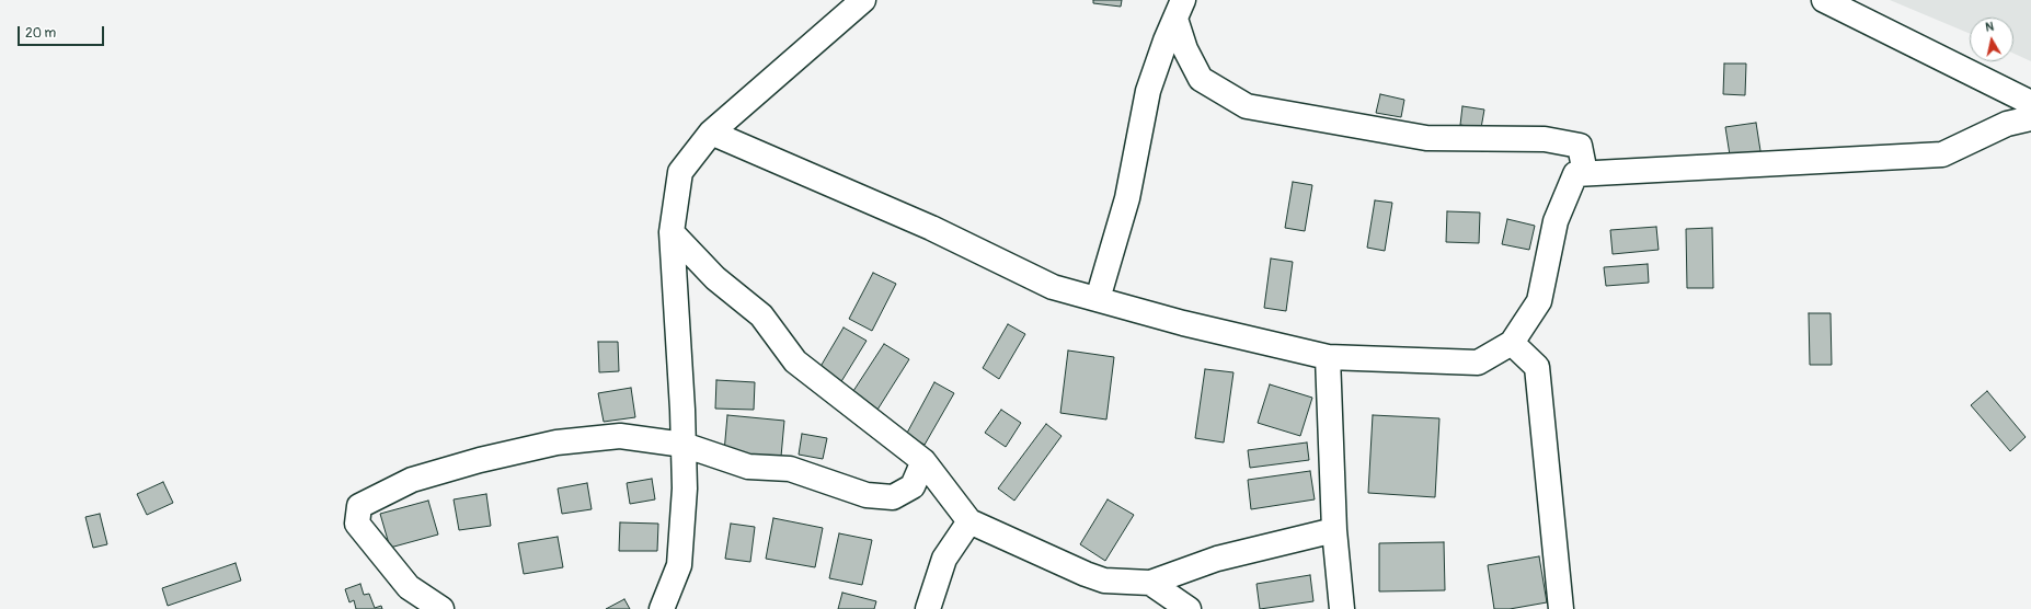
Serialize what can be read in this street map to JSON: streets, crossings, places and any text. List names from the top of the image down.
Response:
{
  "scale_bar": "20 m",
  "north": "top"
}
